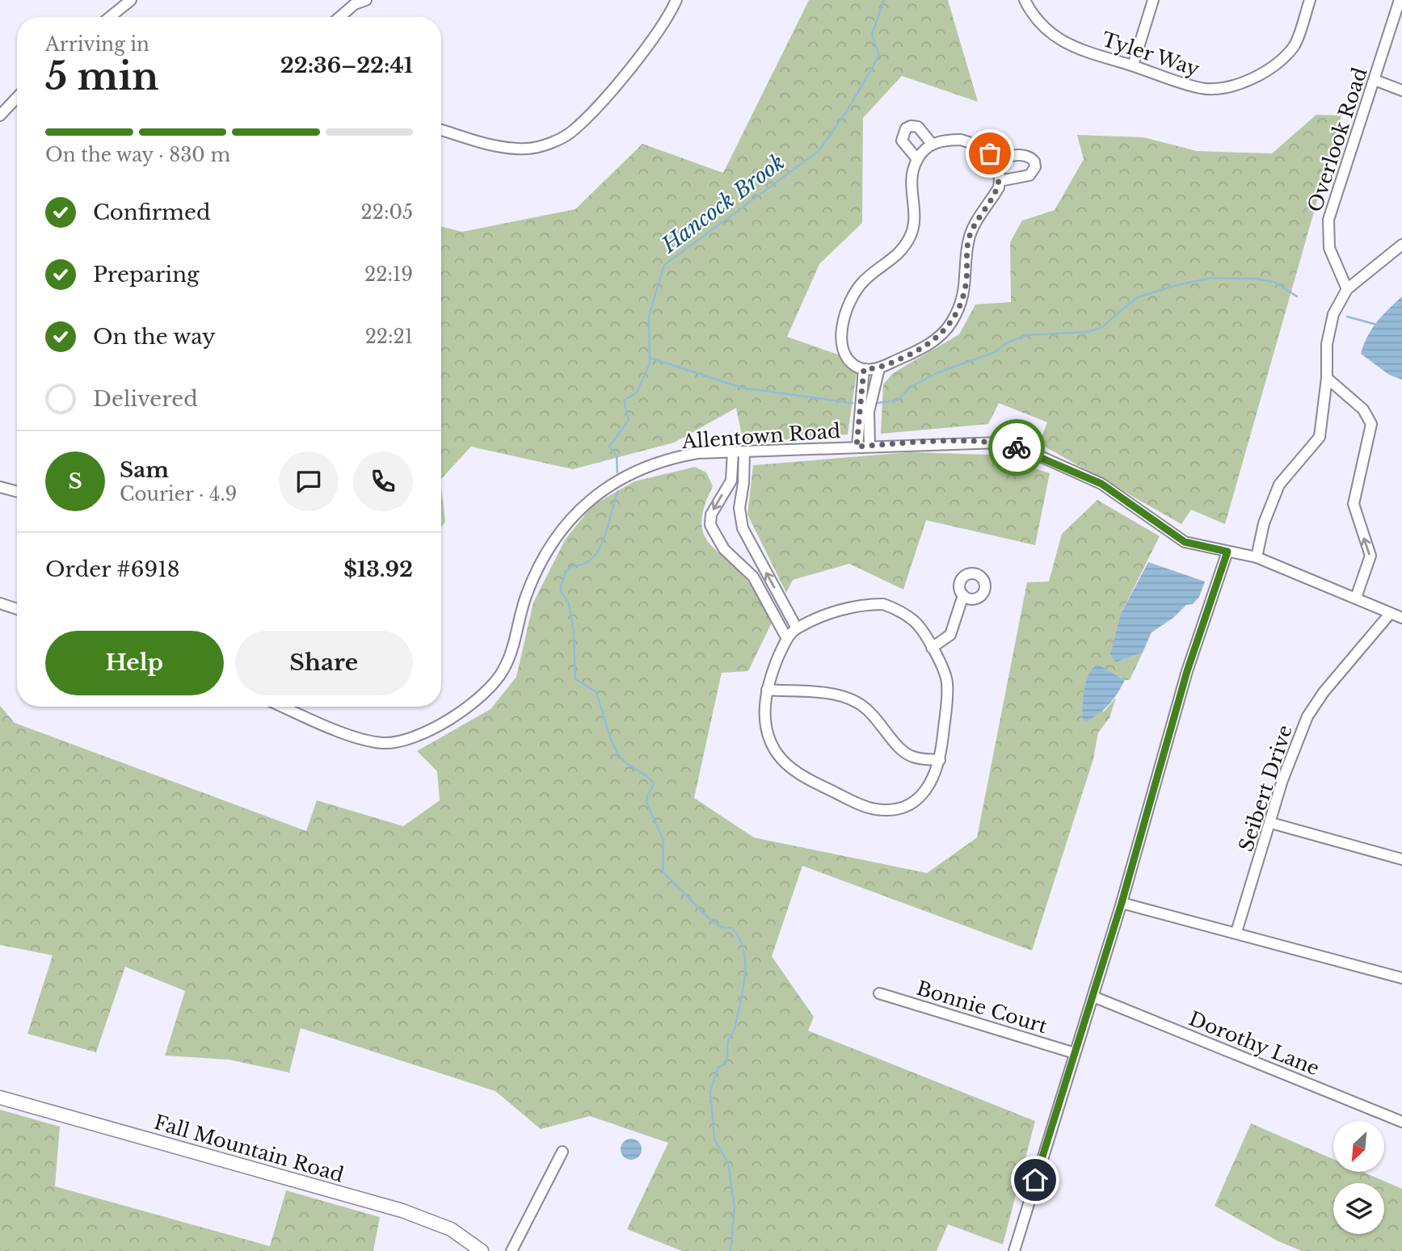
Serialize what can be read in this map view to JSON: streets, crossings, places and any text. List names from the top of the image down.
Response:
{
  "streets": {
    "main road": ["Fall Mountain Road"],
    "street": [
      "Tyler Way",
      "Overlook Road",
      "Allentown Road",
      "Seibert Drive",
      "Bonnie Court",
      "Dorothy Lane"
    ]
  },
  "crossings": [
    ["Allentown Road", "Seibert Drive"]
  ],
  "water": ["Hancock Brook"],
  "north": "bottom left",
  "page": {
    "heading": ["5 min", "Arriving in", "22:36–22:41"],
    "panel": [
      "Sam",
      "Courier · 4.9",
      "Order #6918",
      "$13.92"
    ],
    "bar": "On the way · 830 m",
    "list": [
      ["Confirmed", "22:05"],
      ["Preparing", "22:19"],
      ["On the way", "22:21"],
      "Delivered"
    ],
    "round": "S",
    "buttons": ["Help", "Share"]
  }
}
